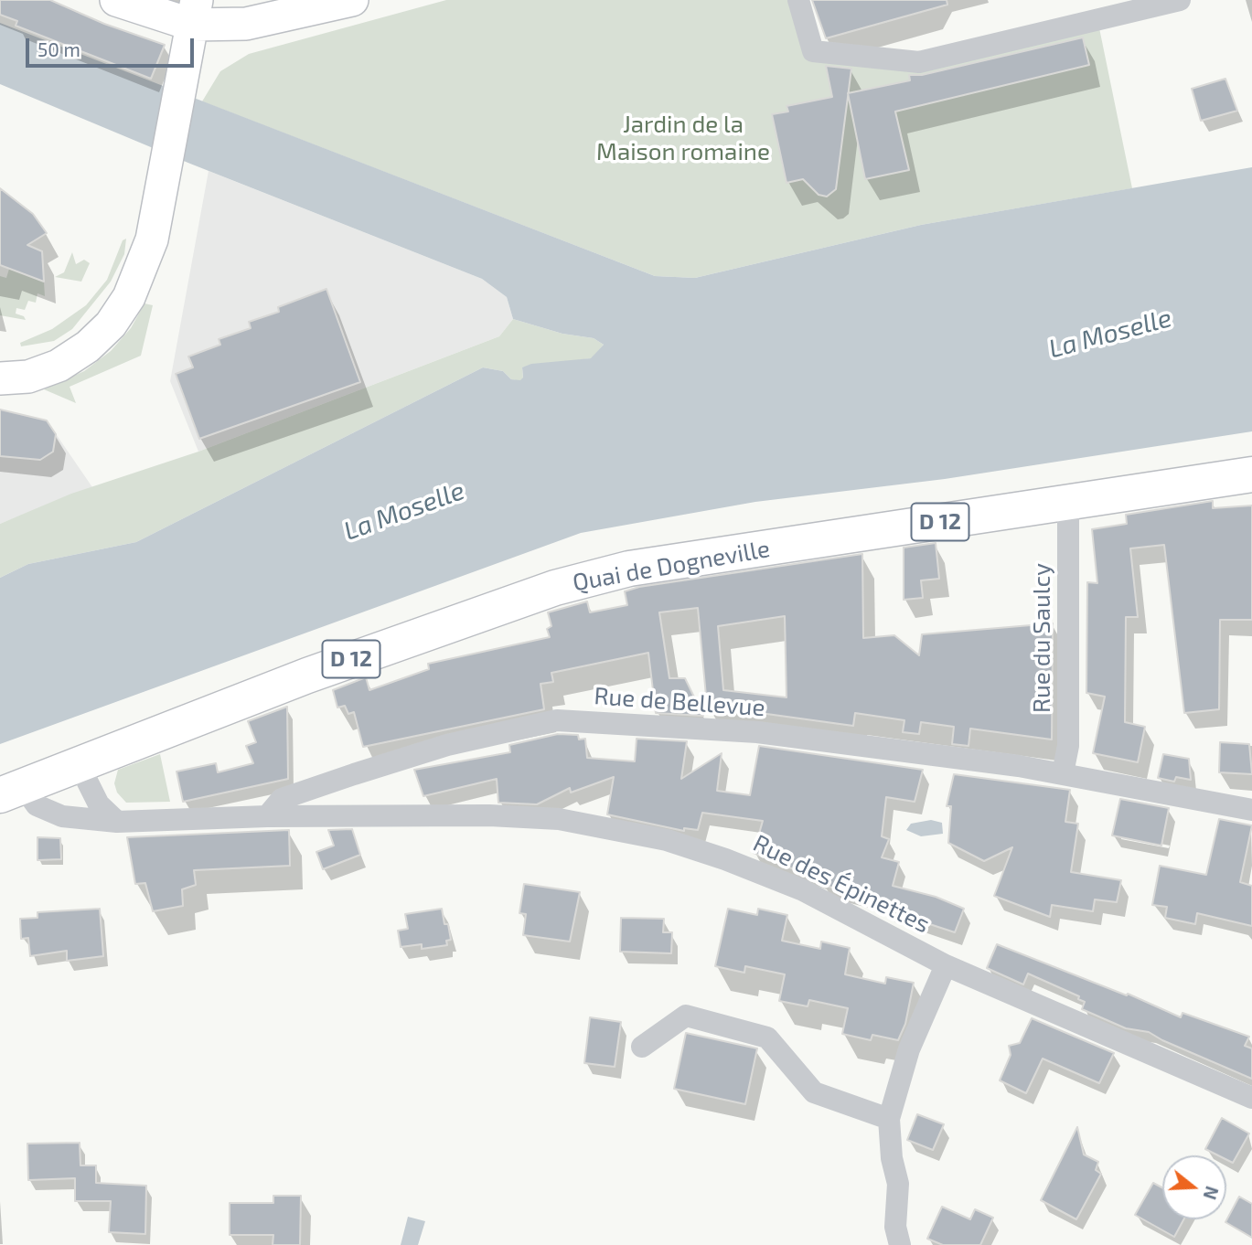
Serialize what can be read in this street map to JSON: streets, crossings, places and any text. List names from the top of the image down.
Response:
{
  "streets": {
    "main road": ["D 12", "Quai de Dogneville"],
    "street": ["Rue du Saulcy", "Rue de Bellevue", "Rue des Épinettes"]
  },
  "crossings": [
    ["D 12", "Quai de Dogneville"],
    ["Quai de Dogneville", "Rue du Saulcy"],
    ["Rue du Saulcy", "Rue de Bellevue"],
    ["Rue de Bellevue", "Rue des Épinettes"]
  ],
  "water": ["La Moselle"],
  "parks": ["Jardin de la Maison romaine"],
  "scale_bar": "50 m",
  "north": "right"
}
